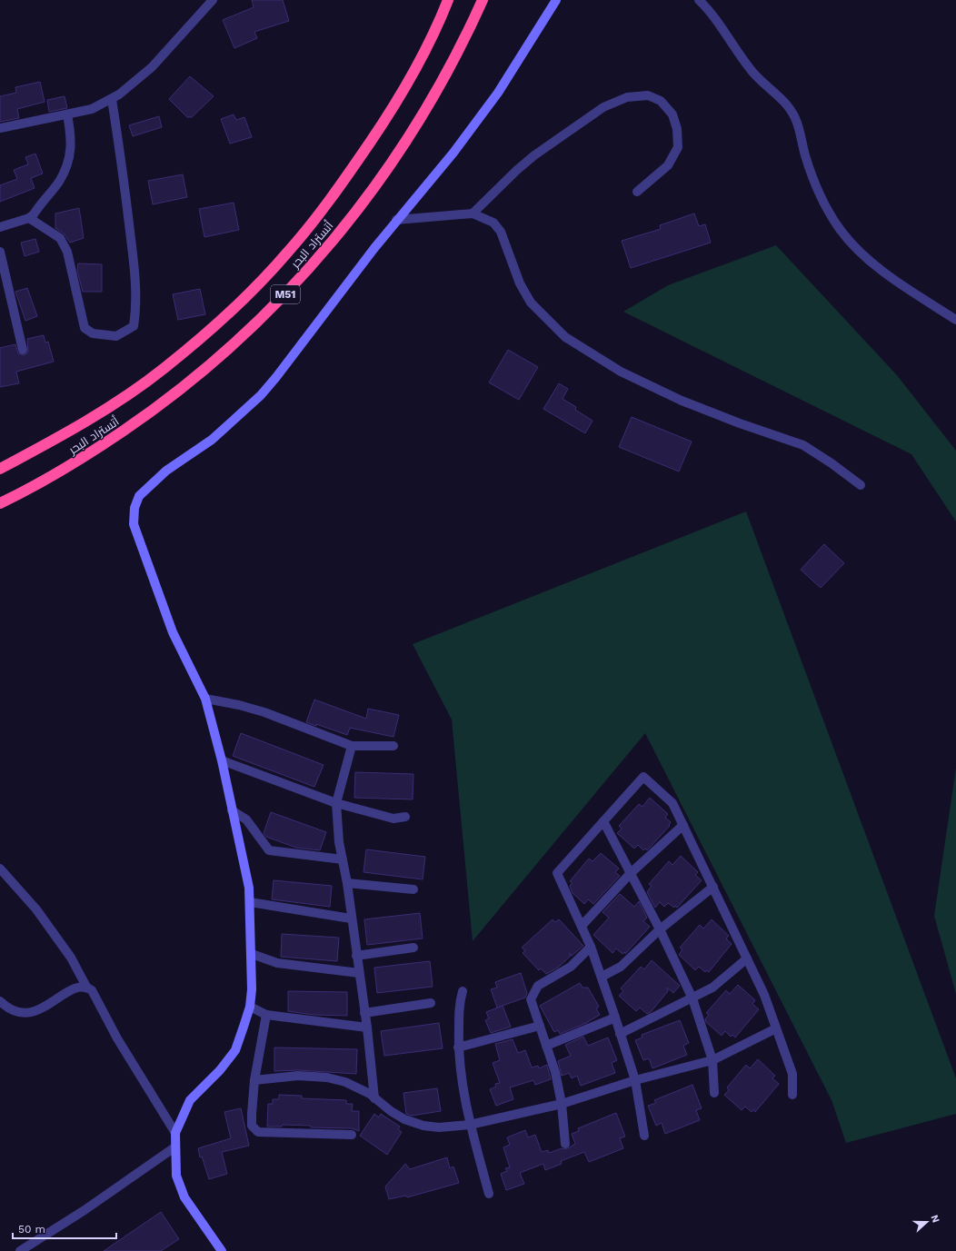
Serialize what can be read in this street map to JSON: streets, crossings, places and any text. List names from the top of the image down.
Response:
{
  "streets": {
    "highway": ["أتستراد البحر", "M51"]
  },
  "scale_bar": "50 m",
  "north": "right"
}
